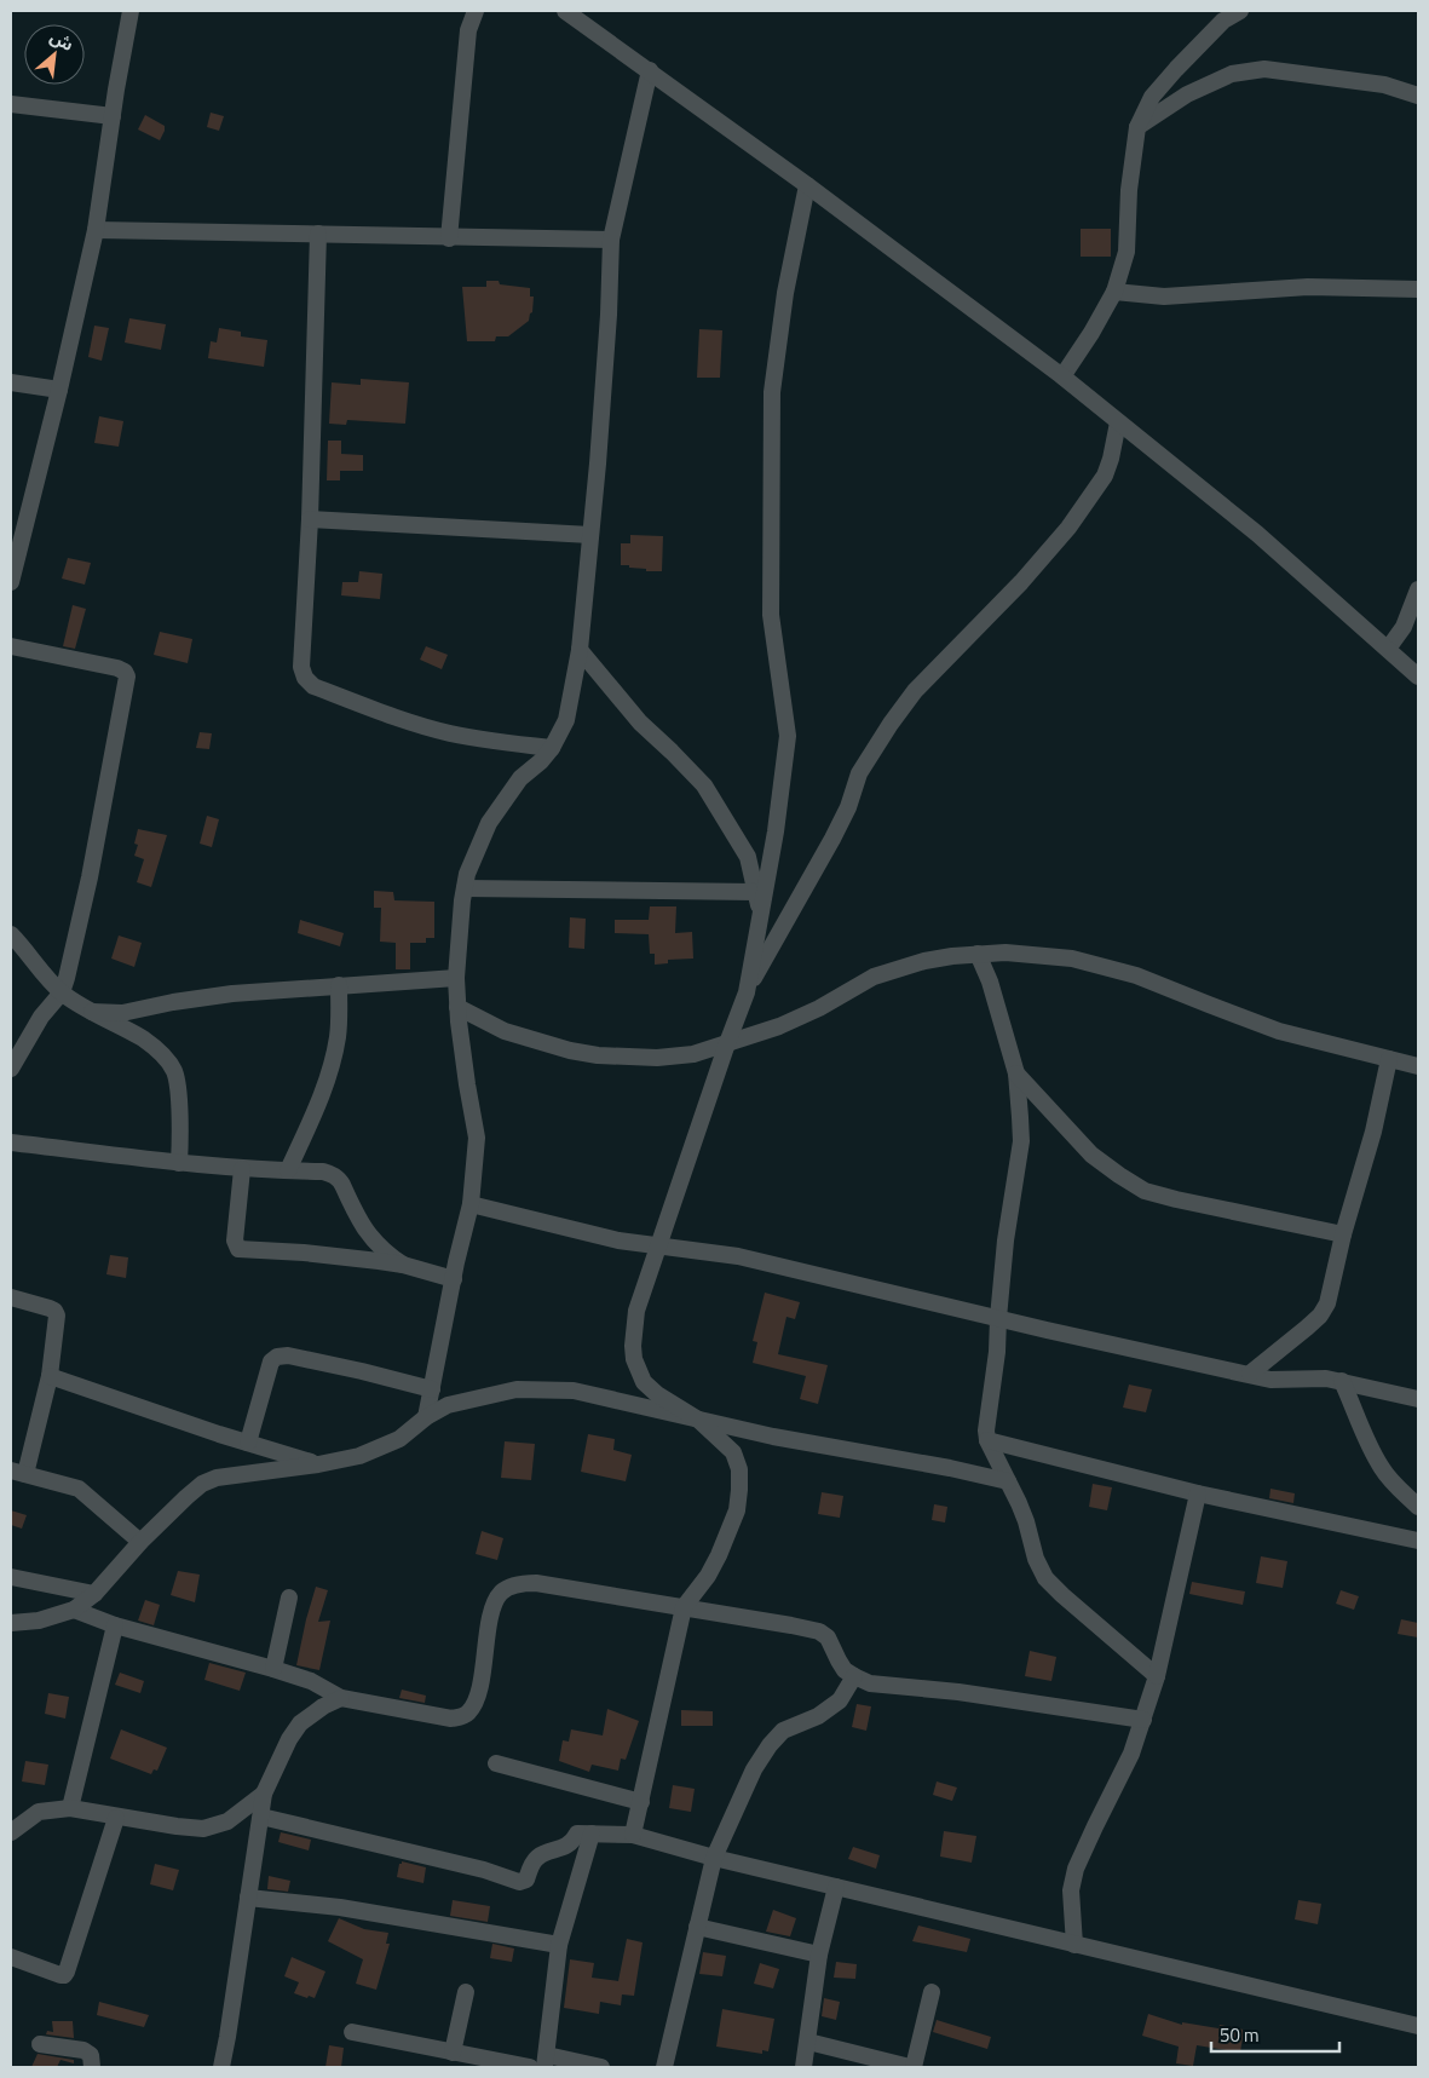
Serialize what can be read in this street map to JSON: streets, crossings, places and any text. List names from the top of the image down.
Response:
{
  "scale_bar": "50 m",
  "north": "top right"
}
